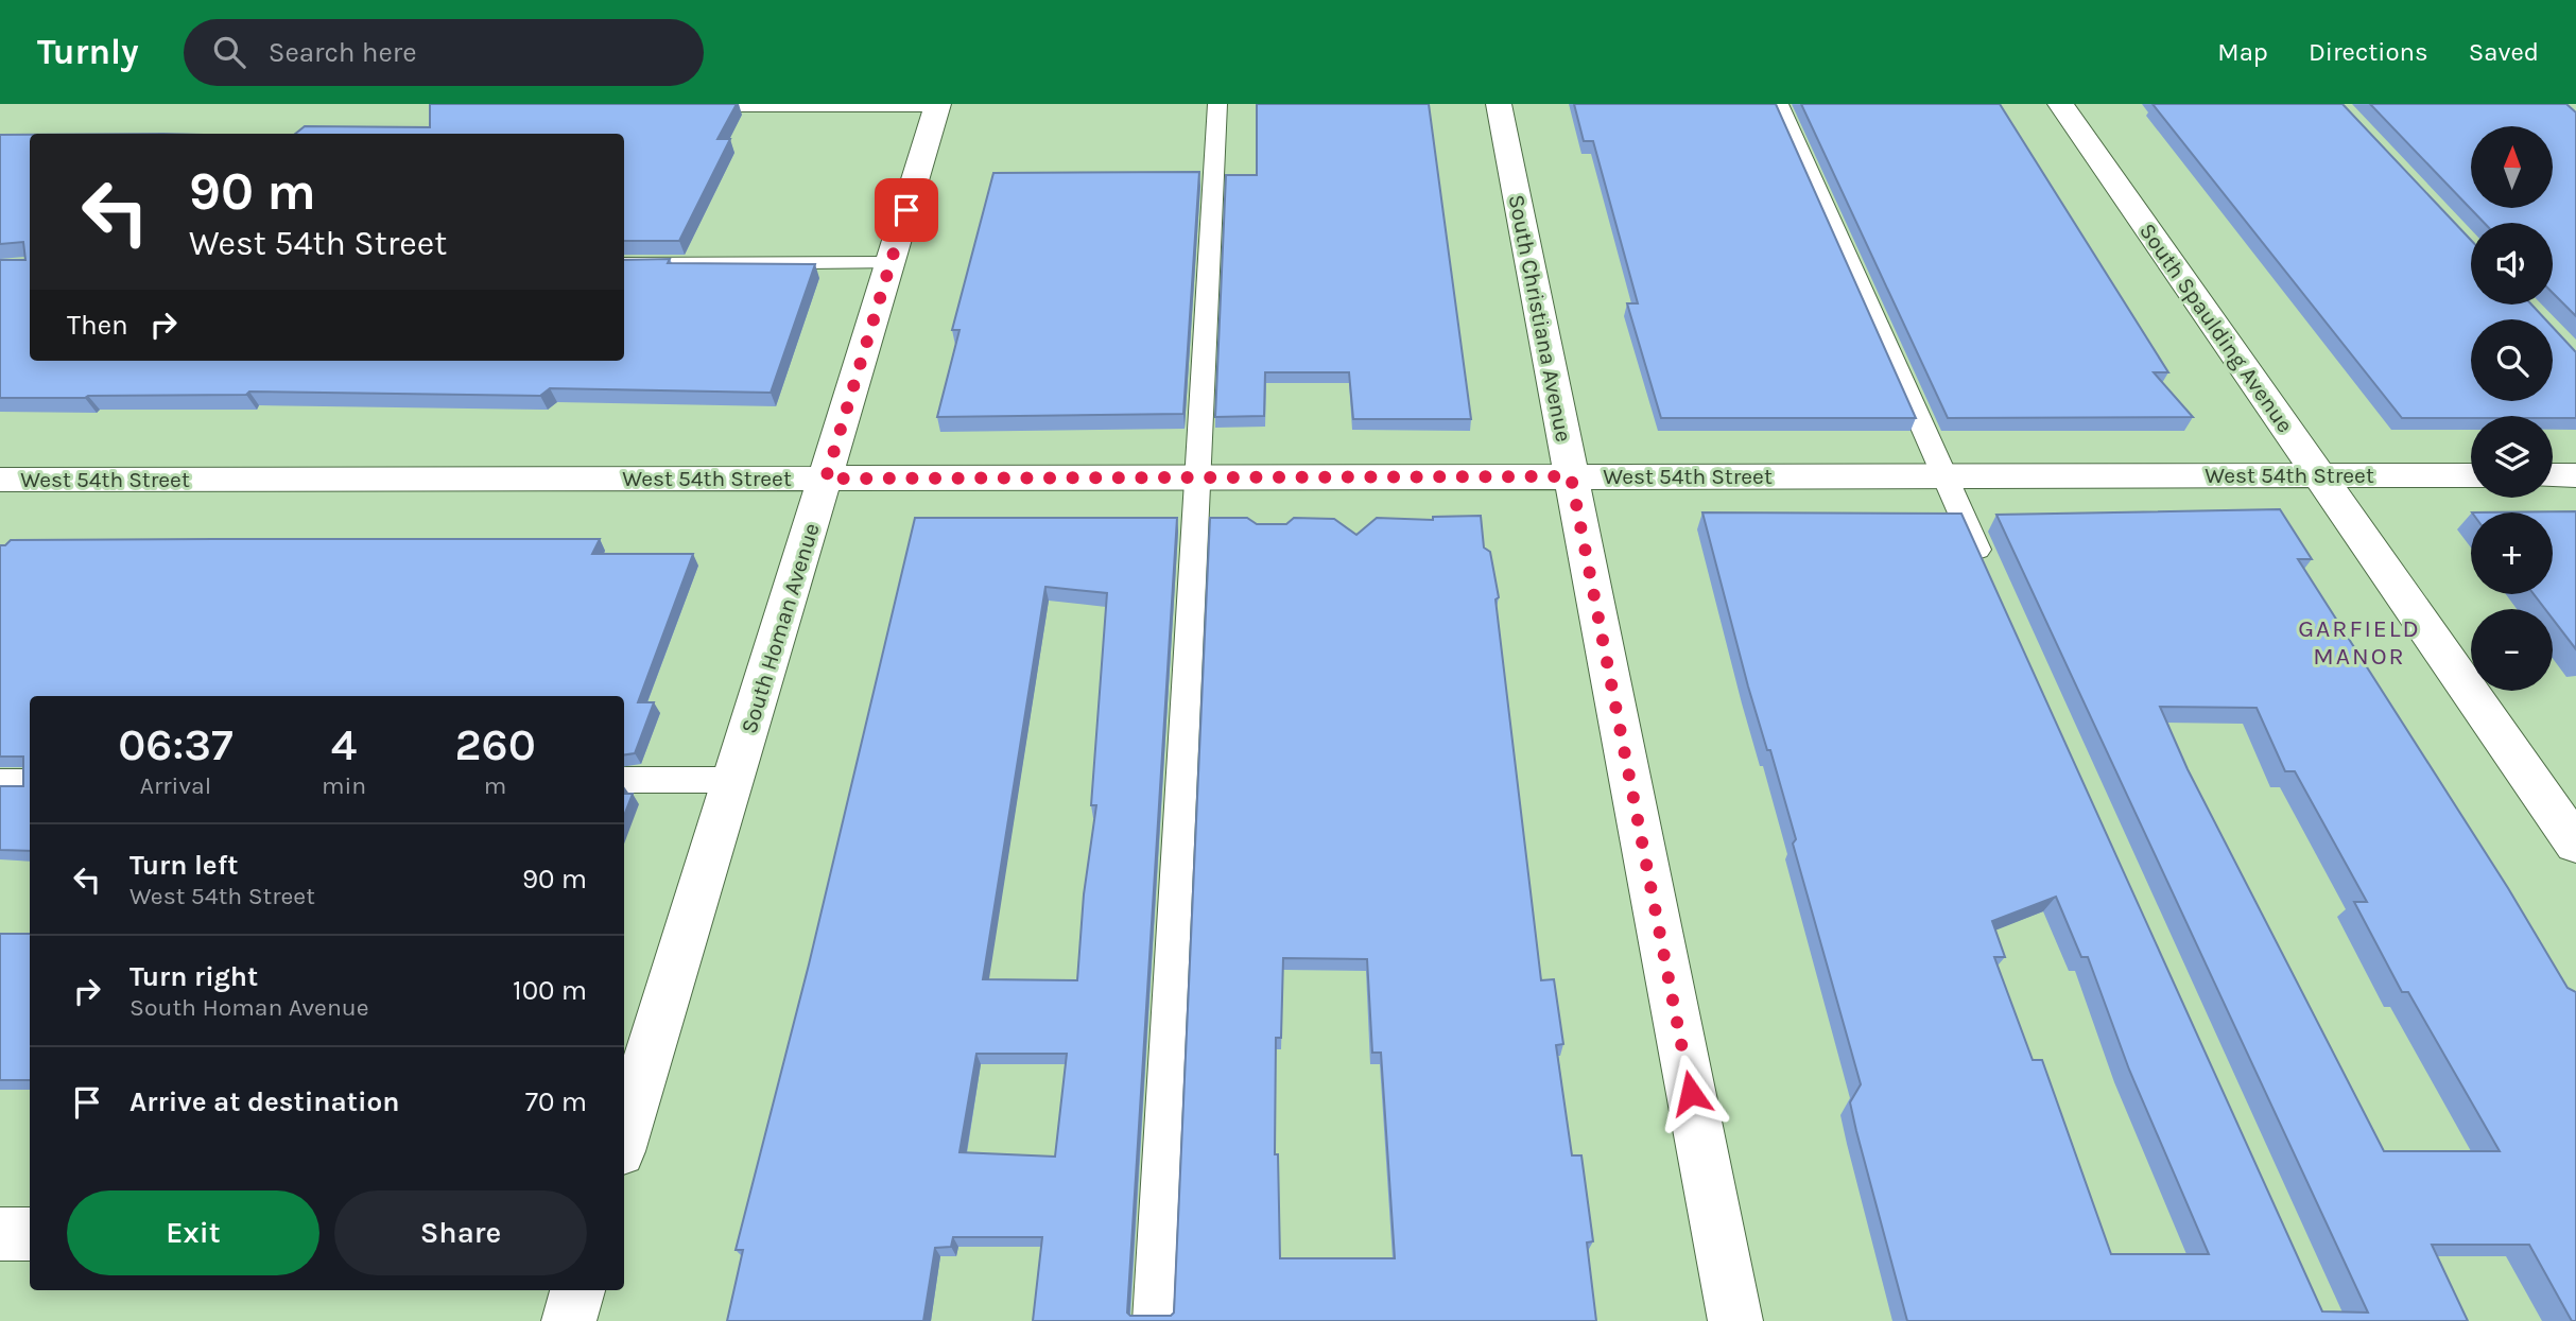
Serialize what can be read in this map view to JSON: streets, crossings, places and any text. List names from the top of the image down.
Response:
{
  "streets": {
    "street": [
      "South Christiana Avenue",
      "South Spaulding Avenue",
      "West 54th Street",
      "South Homan Avenue"
    ]
  },
  "crossings": [
    ["South Christiana Avenue", "West 54th Street"],
    ["South Spaulding Avenue", "West 54th Street"],
    ["West 54th Street", "South Homan Avenue"]
  ],
  "districts": ["GARFIELD MANOR"],
  "north": "top",
  "page": {
    "header": "Turnly",
    "search": "Search here",
    "nav": ["Map", "Directions", "Saved"],
    "map_buttons": ["+", "−"],
    "turn": ["90 m", "West 54th Street"],
    "then": "Then",
    "eta": [
      "06:37",
      "Arrival",
      "4",
      "min",
      "260",
      "m"
    ],
    "list": [
      {
        "name": "Turn left",
        "note": "West 54th Street",
        "value": "90 m"
      },
      {
        "name": "Turn right",
        "note": "South Homan Avenue",
        "value": "100 m"
      },
      {
        "name": "Arrive at destination",
        "value": "70 m"
      }
    ],
    "buttons": ["Exit", "Share"]
  }
}
